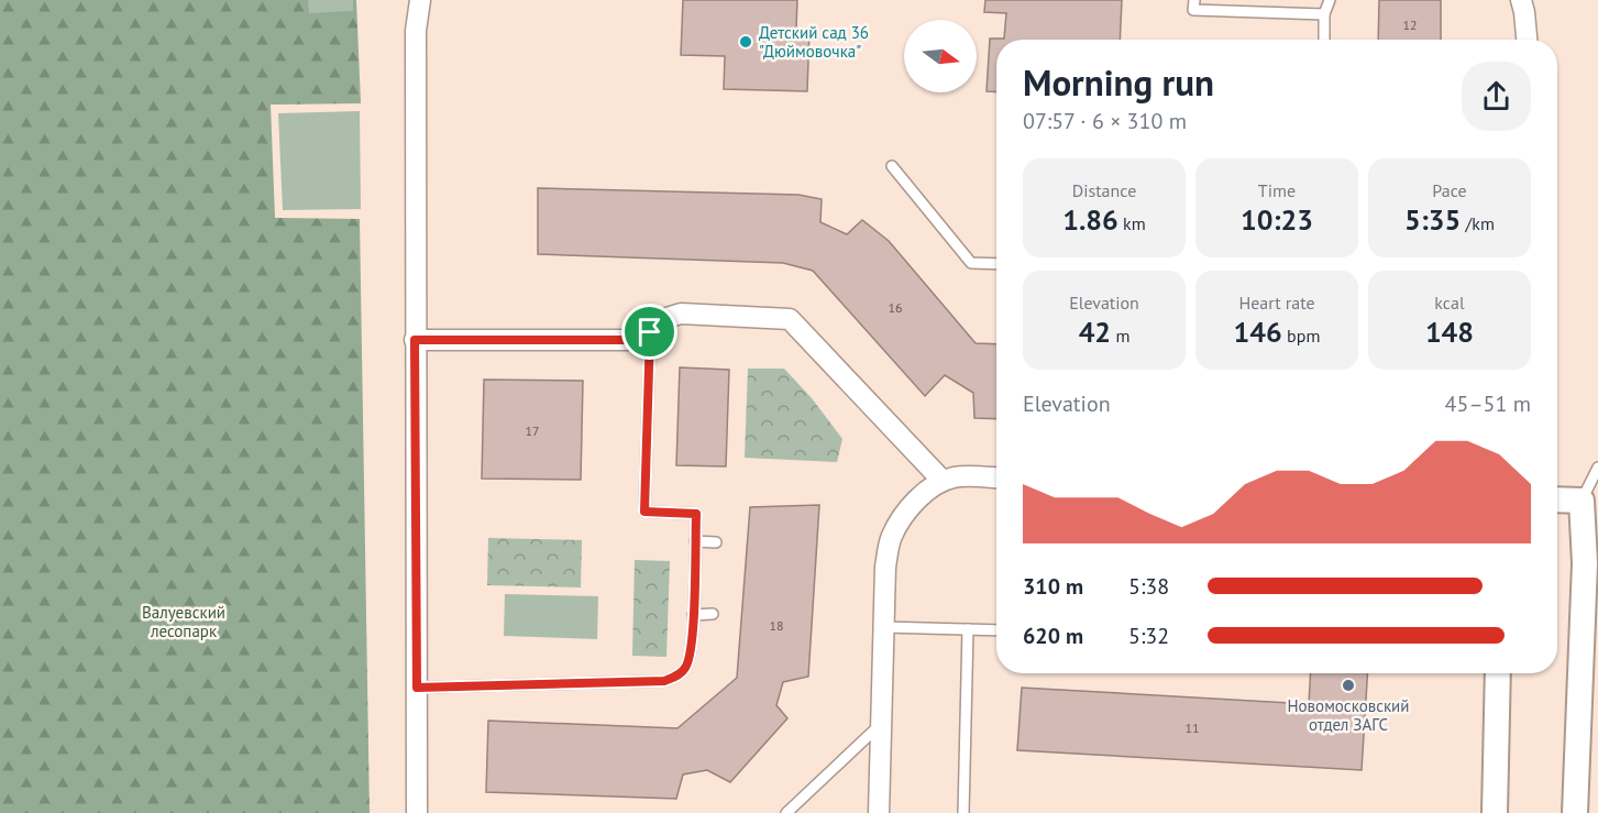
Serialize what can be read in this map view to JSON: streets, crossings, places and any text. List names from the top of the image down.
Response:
{
  "parks": ["Валуевский лесопарк"],
  "places": ["Детский сад 36 \"Дюймовочка\"", "Новомосковский отдел ЗАГС"],
  "house_numbers": [
    "12",
    "16",
    "17",
    "18",
    "11"
  ],
  "north": "right",
  "page": {
    "heading": ["Morning run", "07:57 · 6 × 310 m"],
    "stats": [
      ["Distance", "1.86 km"],
      ["Time", "10:23"],
      ["Pace", "5:35 /km"],
      ["Elevation", "42 m"],
      ["Heart rate", "146 bpm"],
      ["kcal", "148"]
    ],
    "chart": ["Elevation", "45–51 m"],
    "list": [
      {
        "name": "310 m",
        "note": "5:38"
      },
      {
        "name": "620 m",
        "note": "5:32"
      }
    ]
  }
}
